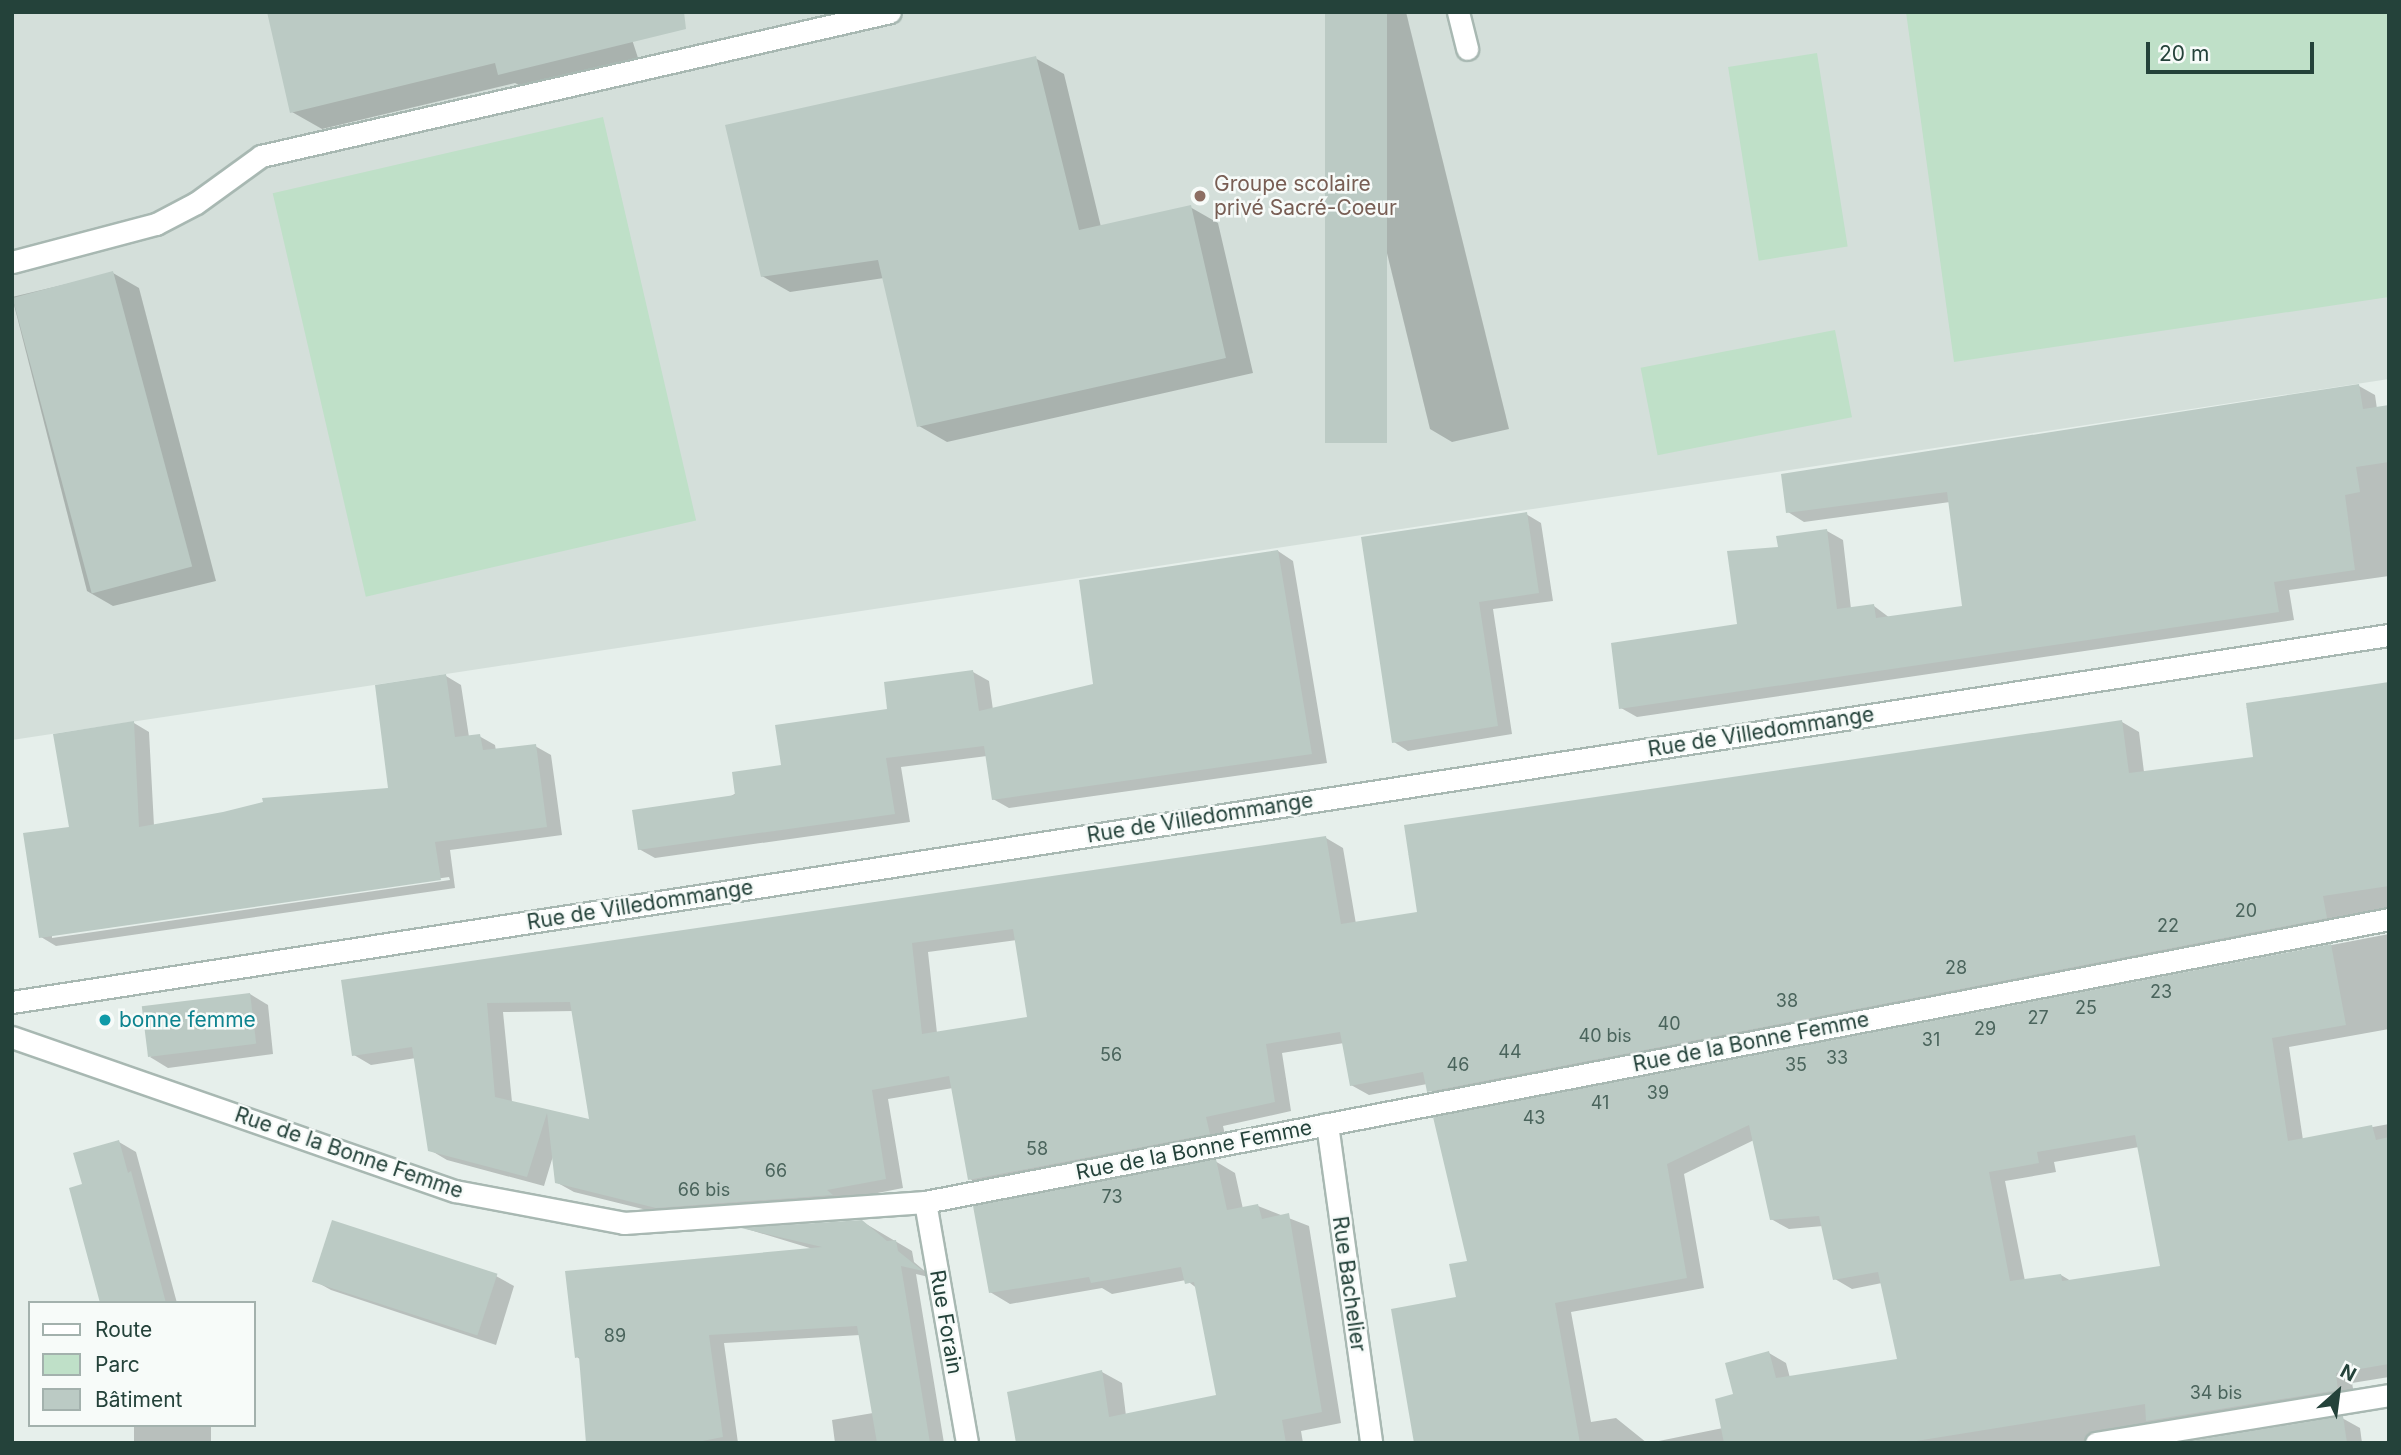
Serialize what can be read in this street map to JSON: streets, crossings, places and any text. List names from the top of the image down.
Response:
{
  "streets": {
    "street": [
      "Rue de Villedommange",
      "Rue de la Bonne Femme",
      "Rue Bachelier",
      "Rue Forain"
    ]
  },
  "crossings": [
    ["Rue de la Bonne Femme", "Rue Bachelier"],
    ["Rue de la Bonne Femme", "Rue Forain"]
  ],
  "places": ["Groupe scolaire privé Sacré-Coeur", "bonne femme"],
  "house_numbers": [
    "20",
    "22",
    "28",
    "23",
    "38",
    "25",
    "27",
    "40",
    "29",
    "40 bis",
    "31",
    "44",
    "56",
    "33",
    "46",
    "35",
    "39",
    "41",
    "43",
    "58",
    "66",
    "66 bis",
    "73",
    "89",
    "34 bis"
  ],
  "legend": ["Route", "Parc", "Bâtiment"],
  "scale_bar": "20 m",
  "north": "top right"
}
